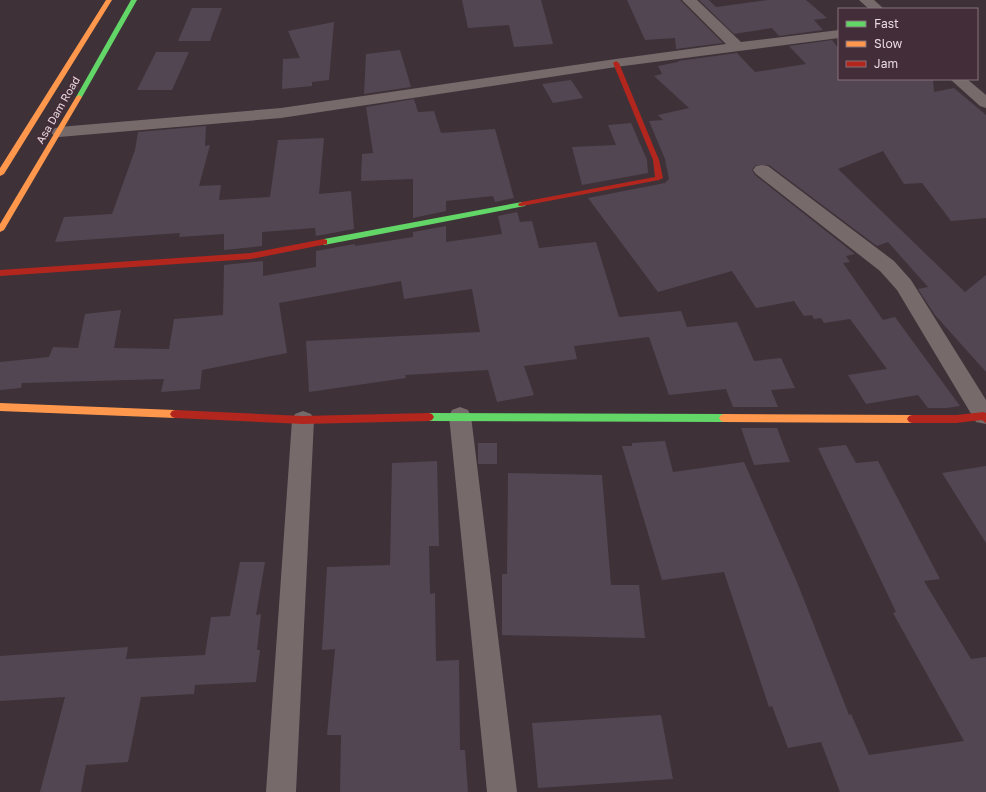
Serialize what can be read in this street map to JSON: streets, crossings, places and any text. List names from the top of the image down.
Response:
{
  "streets": {
    "street": ["Asa Dam Road"]
  },
  "legend": ["Fast", "Slow", "Jam"]
}
